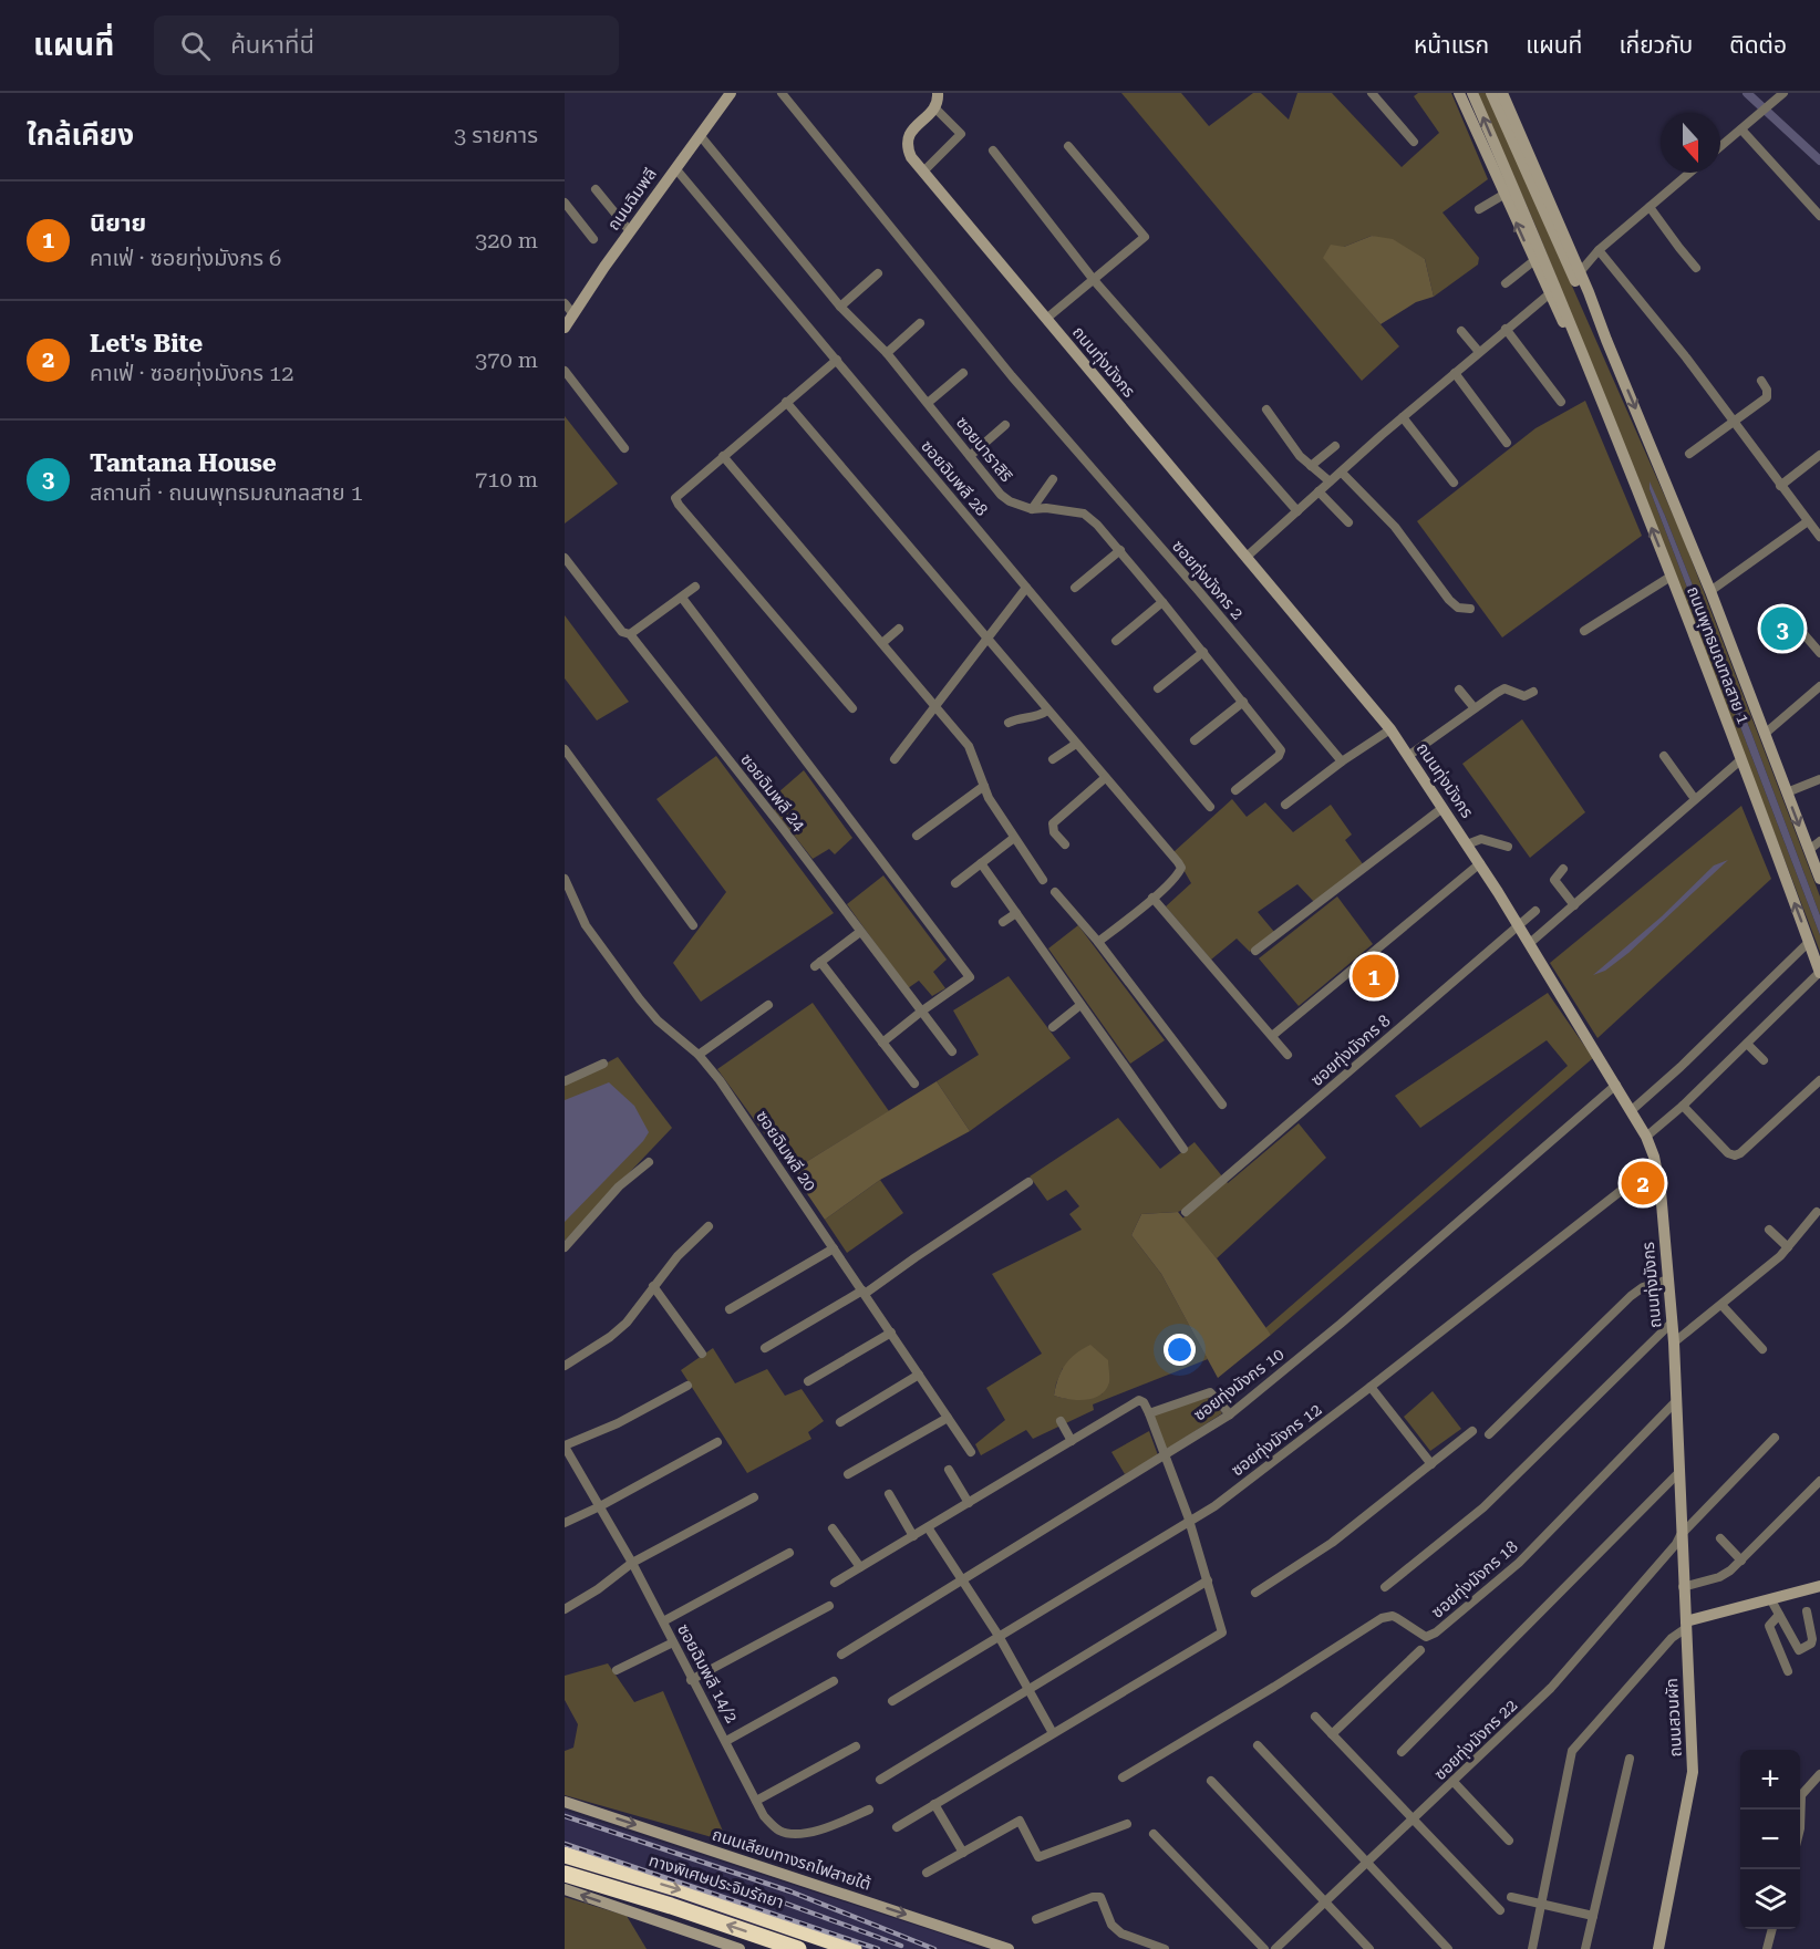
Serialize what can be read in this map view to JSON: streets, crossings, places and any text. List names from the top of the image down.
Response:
{
  "streets": {
    "highway": ["ทางพิเศษประจิมรัถยา"],
    "main road": [
      "ถนนฉิมพลี",
      "ถนนทุ่งมังกร",
      "ถนนพุทธมณฑลสาย 1",
      "ถนนสวนผัก",
      "ถนนเลียบทางรถไฟสายใต้"
    ],
    "street": [
      "ซอยนาราสิริ",
      "ซอยฉิมพลี 28",
      "ซอยทุ่งมังกร 2",
      "ซอยฉิมพลี 24",
      "ซอยทุ่งมังกร 8",
      "ซอยฉิมพลี 20",
      "ซอยทุ่งมังกร 10",
      "ซอยทุ่งมังกร 12",
      "ซอยทุ่งมังกร 18",
      "ซอยฉิมพลี 14/2",
      "ซอยทุ่งมังกร 22"
    ]
  },
  "crossings": [
    ["ถนนฉิมพลี", "ซอยนาราสิริ"],
    ["ถนนฉิมพลี", "ซอยฉิมพลี 28"],
    ["ถนนทุ่งมังกร", "ซอยทุ่งมังกร 8"],
    ["ถนนทุ่งมังกร", "ซอยทุ่งมังกร 10"],
    ["ถนนทุ่งมังกร", "ซอยทุ่งมังกร 12"],
    ["ถนนทุ่งมังกร", "ซอยทุ่งมังกร 18"],
    ["ถนนทุ่งมังกร", "ถนนสวนผัก"],
    ["ถนนทุ่งมังกร", "ซอยทุ่งมังกร 22"]
  ],
  "north": "bottom",
  "page": {
    "header": "แผนที่",
    "search": "ค้นหาที่นี่",
    "nav": [
      "หน้าแรก",
      "แผนที่",
      "เกี่ยวกับ",
      "ติดต่อ"
    ],
    "heading": ["ใกล้เคียง", "3 รายการ"],
    "list": [
      {
        "mark": "1",
        "name": "นิยาย",
        "note": "คาเฟ่ · ซอยทุ่งมังกร 6",
        "value": "320 m"
      },
      {
        "mark": "2",
        "name": "Let's Bite",
        "note": "คาเฟ่ · ซอยทุ่งมังกร 12",
        "value": "370 m"
      },
      {
        "mark": "3",
        "name": "Tantana House",
        "note": "สถานที่ · ถนนพุทธมณฑลสาย 1",
        "value": "710 m"
      }
    ],
    "pins": ["3", "1", "2"],
    "map_buttons": ["+", "−"]
  }
}
